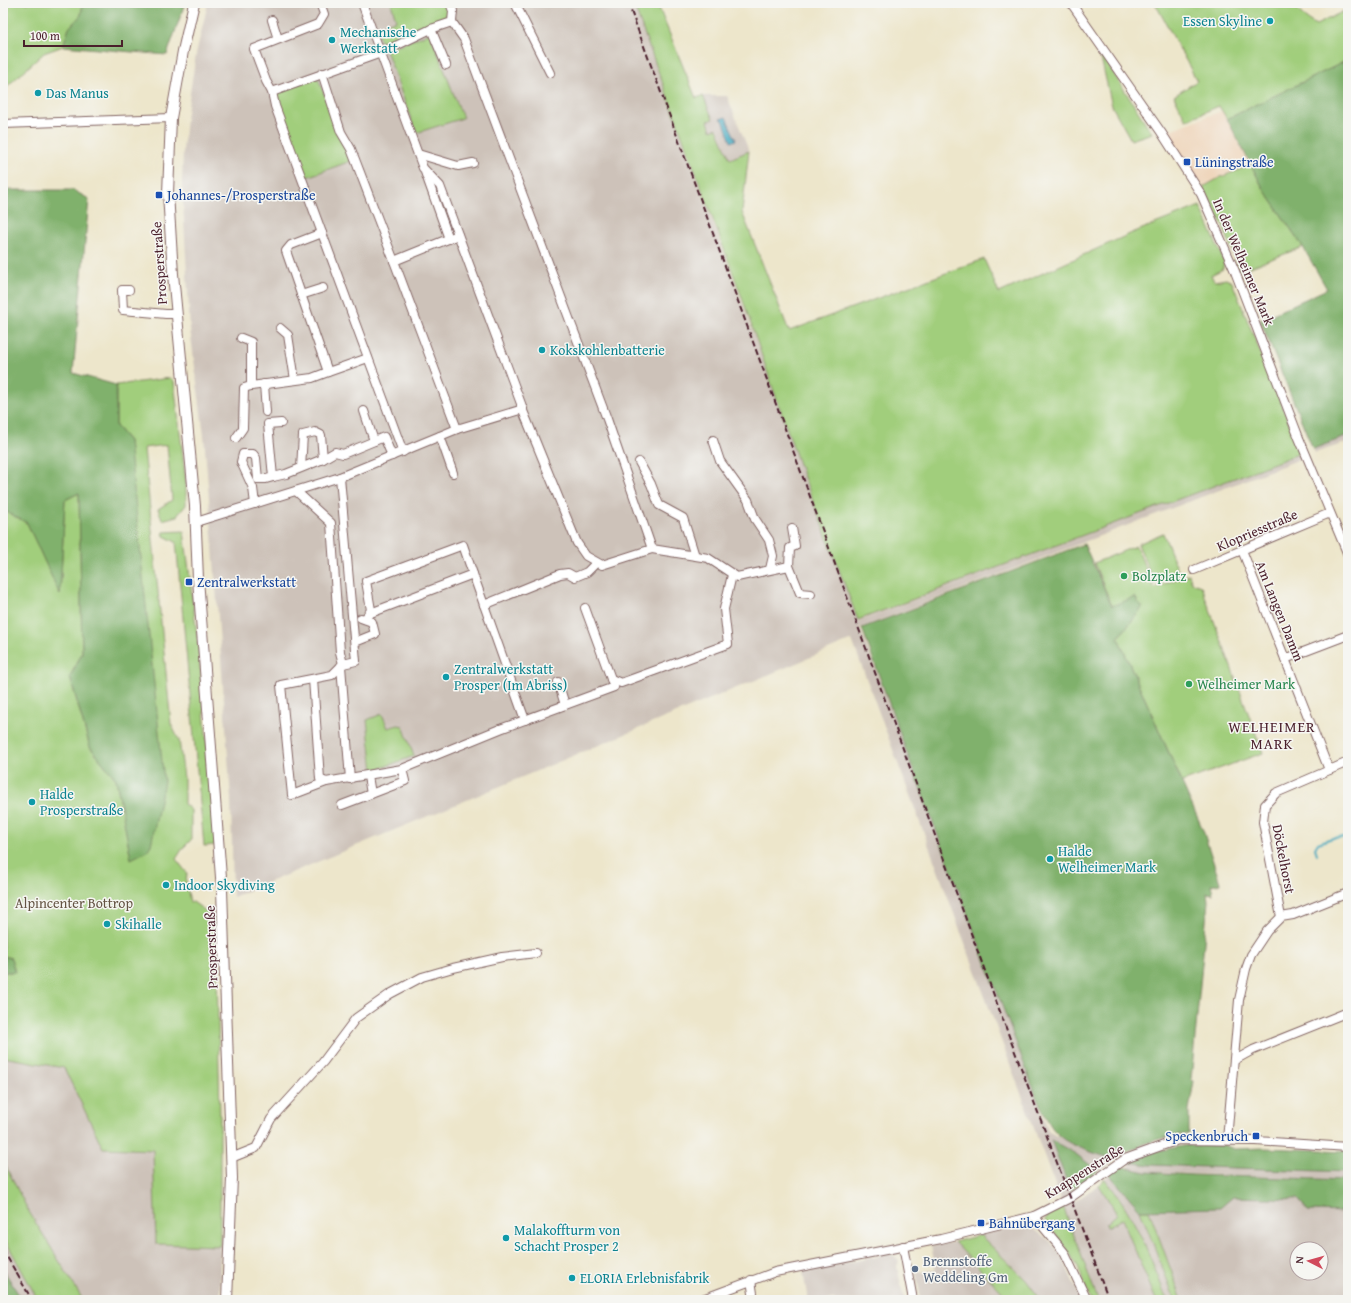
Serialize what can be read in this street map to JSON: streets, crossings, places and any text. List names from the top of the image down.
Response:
{
  "streets": {
    "main road": ["Prosperstraße"],
    "street": [
      "In der Welheimer Mark",
      "Klopriesstraße",
      "Am Langen Damm",
      "Döckelhorst",
      "Knappenstraße"
    ]
  },
  "crossings": [
    ["In der Welheimer Mark", "Klopriesstraße"],
    ["Klopriesstraße", "Am Langen Damm"],
    ["Am Langen Damm", "Döckelhorst"]
  ],
  "districts": ["WELHEIMER MARK"],
  "parks": ["Alpincenter Bottrop"],
  "places": {
    "other": [
      "Essen Skyline",
      "Mechanische Werkstatt",
      "Das Manus",
      "Kokskohlenbatterie",
      "Bolzplatz",
      "Zentralwerkstatt Prosper (Im Abriss)",
      "Welheimer Mark",
      "Halde Prosperstraße",
      "Halde Welheimer Mark",
      "Indoor Skydiving",
      "Skihalle",
      "Malakoffturm von Schacht Prosper 2",
      "Brennstoffe Weddeling Gm",
      "ELORIA Erlebnisfabrik"
    ],
    "transit": [
      "Lüningstraße",
      "Johannes-/Prosperstraße",
      "Zentralwerkstatt",
      "Speckenbruch",
      "Bahnübergang"
    ]
  },
  "scale_bar": "100 m",
  "north": "left"
}
